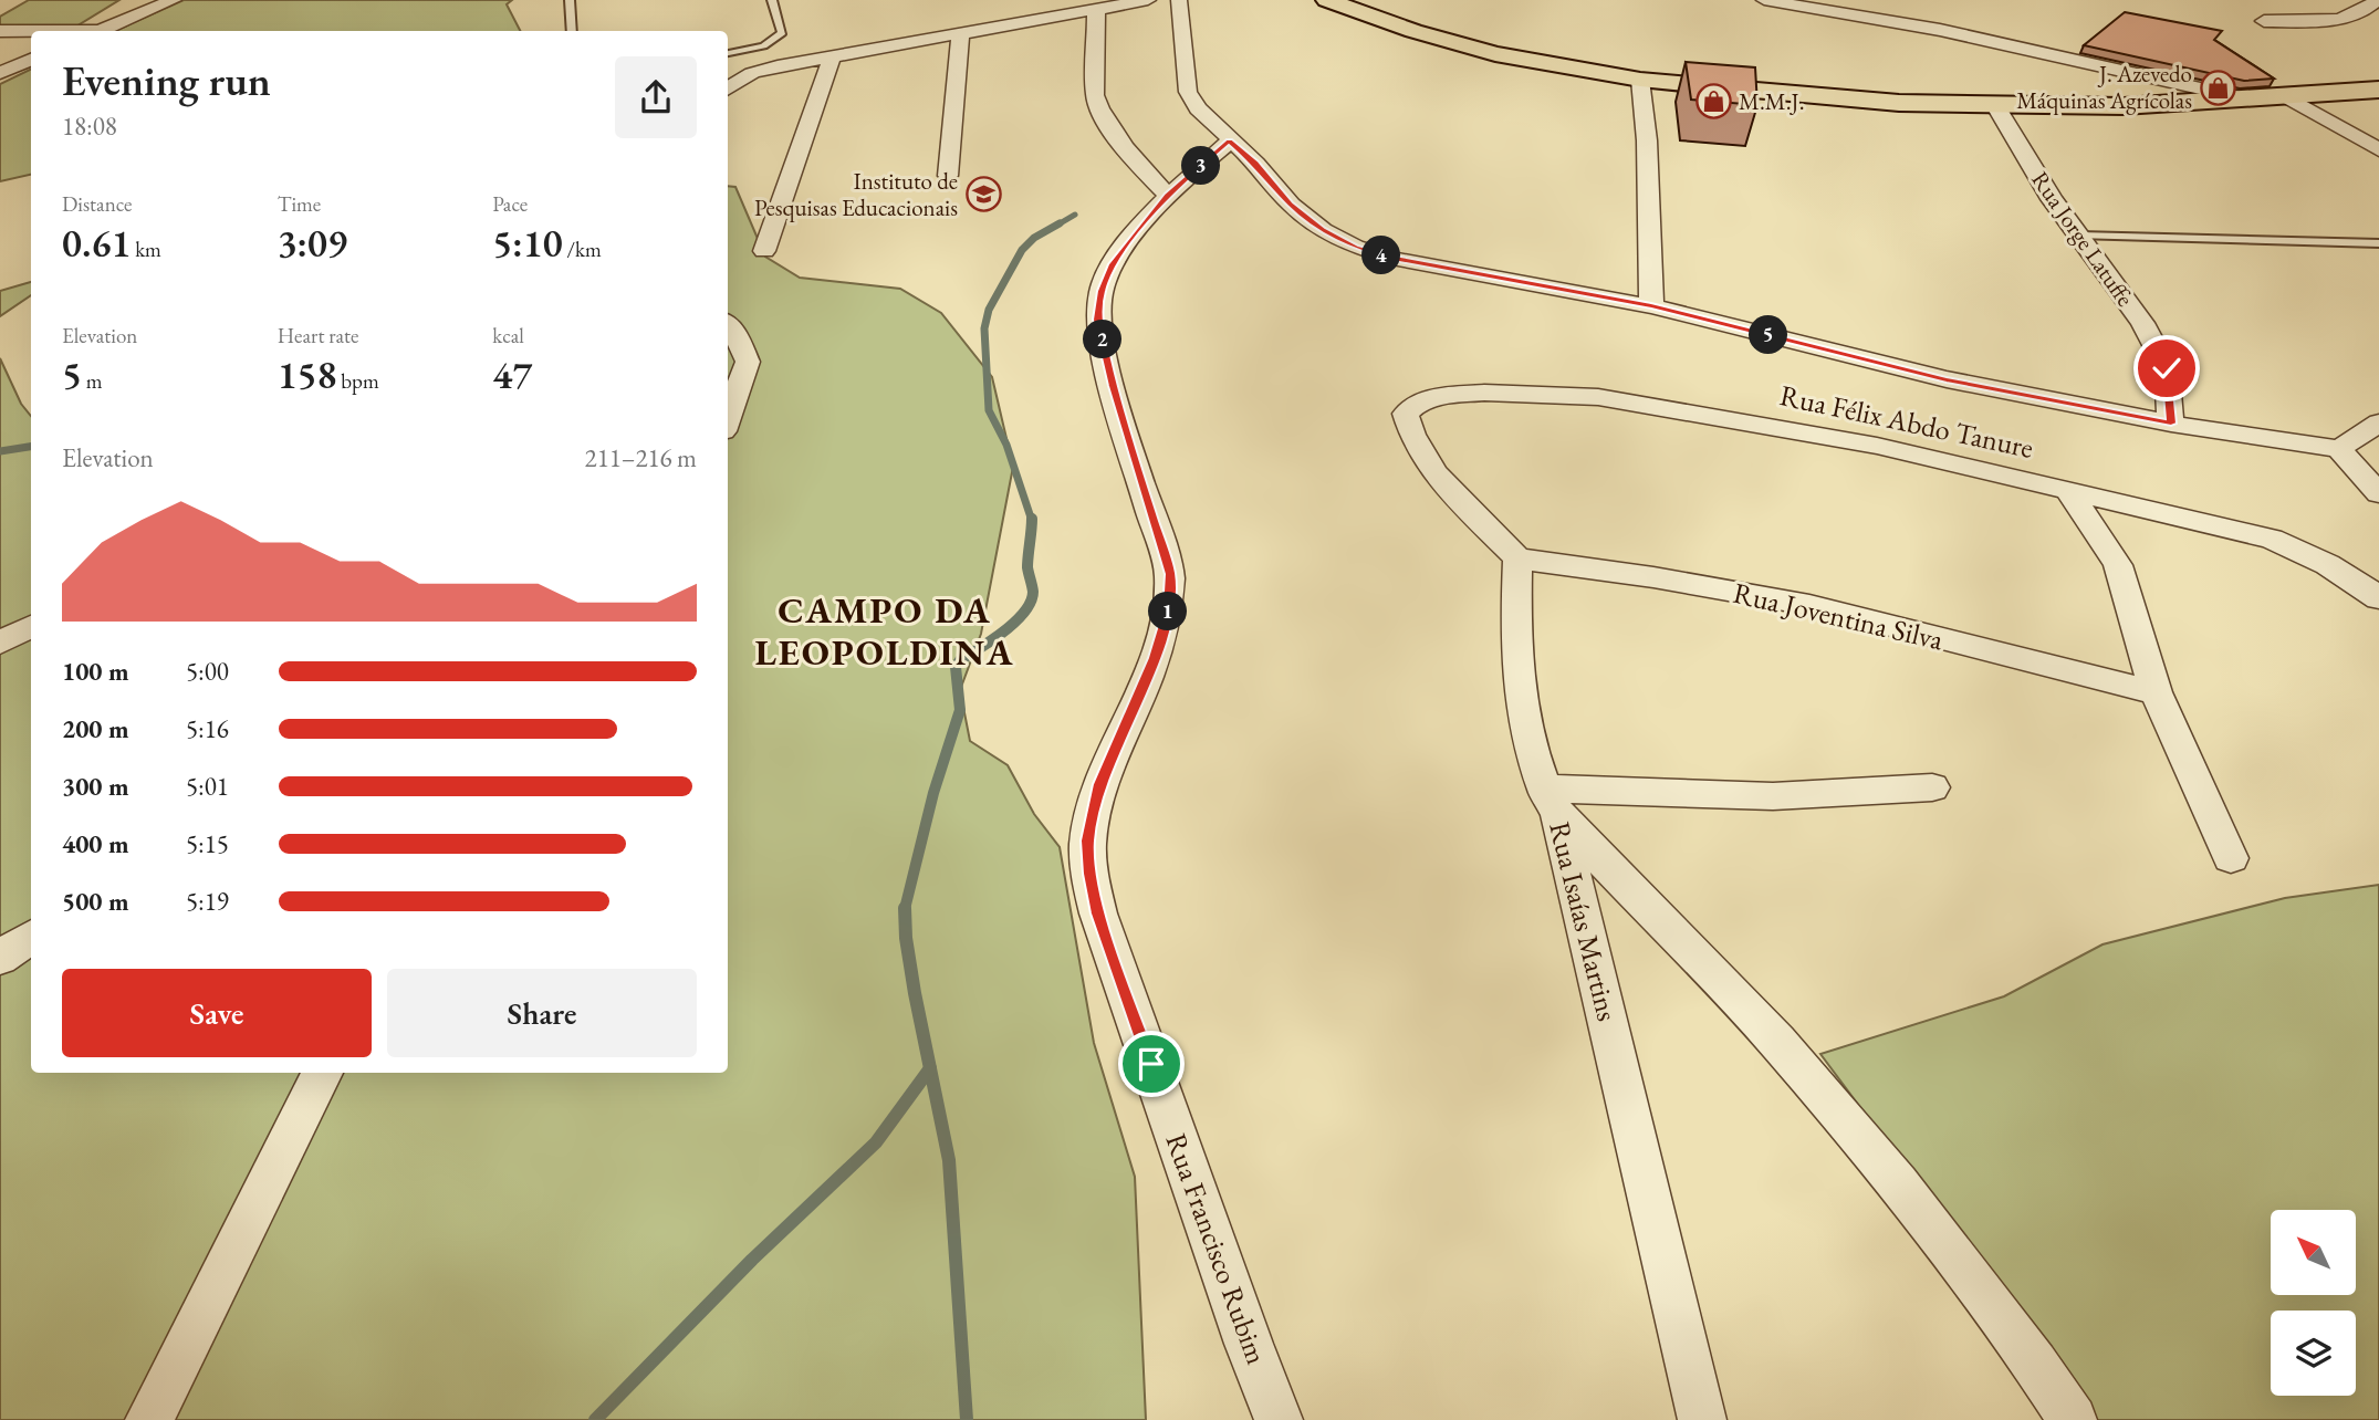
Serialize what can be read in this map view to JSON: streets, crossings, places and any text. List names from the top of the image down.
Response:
{
  "streets": {
    "street": [
      "Rua Jorge Latuffe",
      "Rua Félix Abdo Tanure",
      "Rua Joventina Silva",
      "Rua Isaías Martins",
      "Rua Francisco Rubim"
    ]
  },
  "crossings": [
    ["Rua Félix Abdo Tanure", "Rua Joventina Silva"],
    ["Rua Félix Abdo Tanure", "Rua Isaías Martins"],
    ["Rua Joventina Silva", "Rua Isaías Martins"]
  ],
  "districts": ["CAMPO DA LEOPOLDINA"],
  "places": {
    "shop": ["J. Azevedo Máquinas Agrícolas", "M.M.J."],
    "school or university": ["Instituto de Pesquisas Educacionais"]
  },
  "north": "top left",
  "page": {
    "heading": ["Evening run", "18:08"],
    "pins": [
      "3",
      "4",
      "5",
      "2",
      "1"
    ],
    "stats": [
      ["Distance", "0.61 km"],
      ["Time", "3:09"],
      ["Pace", "5:10 /km"],
      ["Elevation", "5 m"],
      ["Heart rate", "158 bpm"],
      ["kcal", "47"]
    ],
    "chart": ["Elevation", "211–216 m"],
    "list": [
      {
        "name": "100 m",
        "note": "5:00"
      },
      {
        "name": "200 m",
        "note": "5:16"
      },
      {
        "name": "300 m",
        "note": "5:01"
      },
      {
        "name": "400 m",
        "note": "5:15"
      },
      {
        "name": "500 m",
        "note": "5:19"
      }
    ],
    "buttons": ["Save", "Share"]
  }
}
